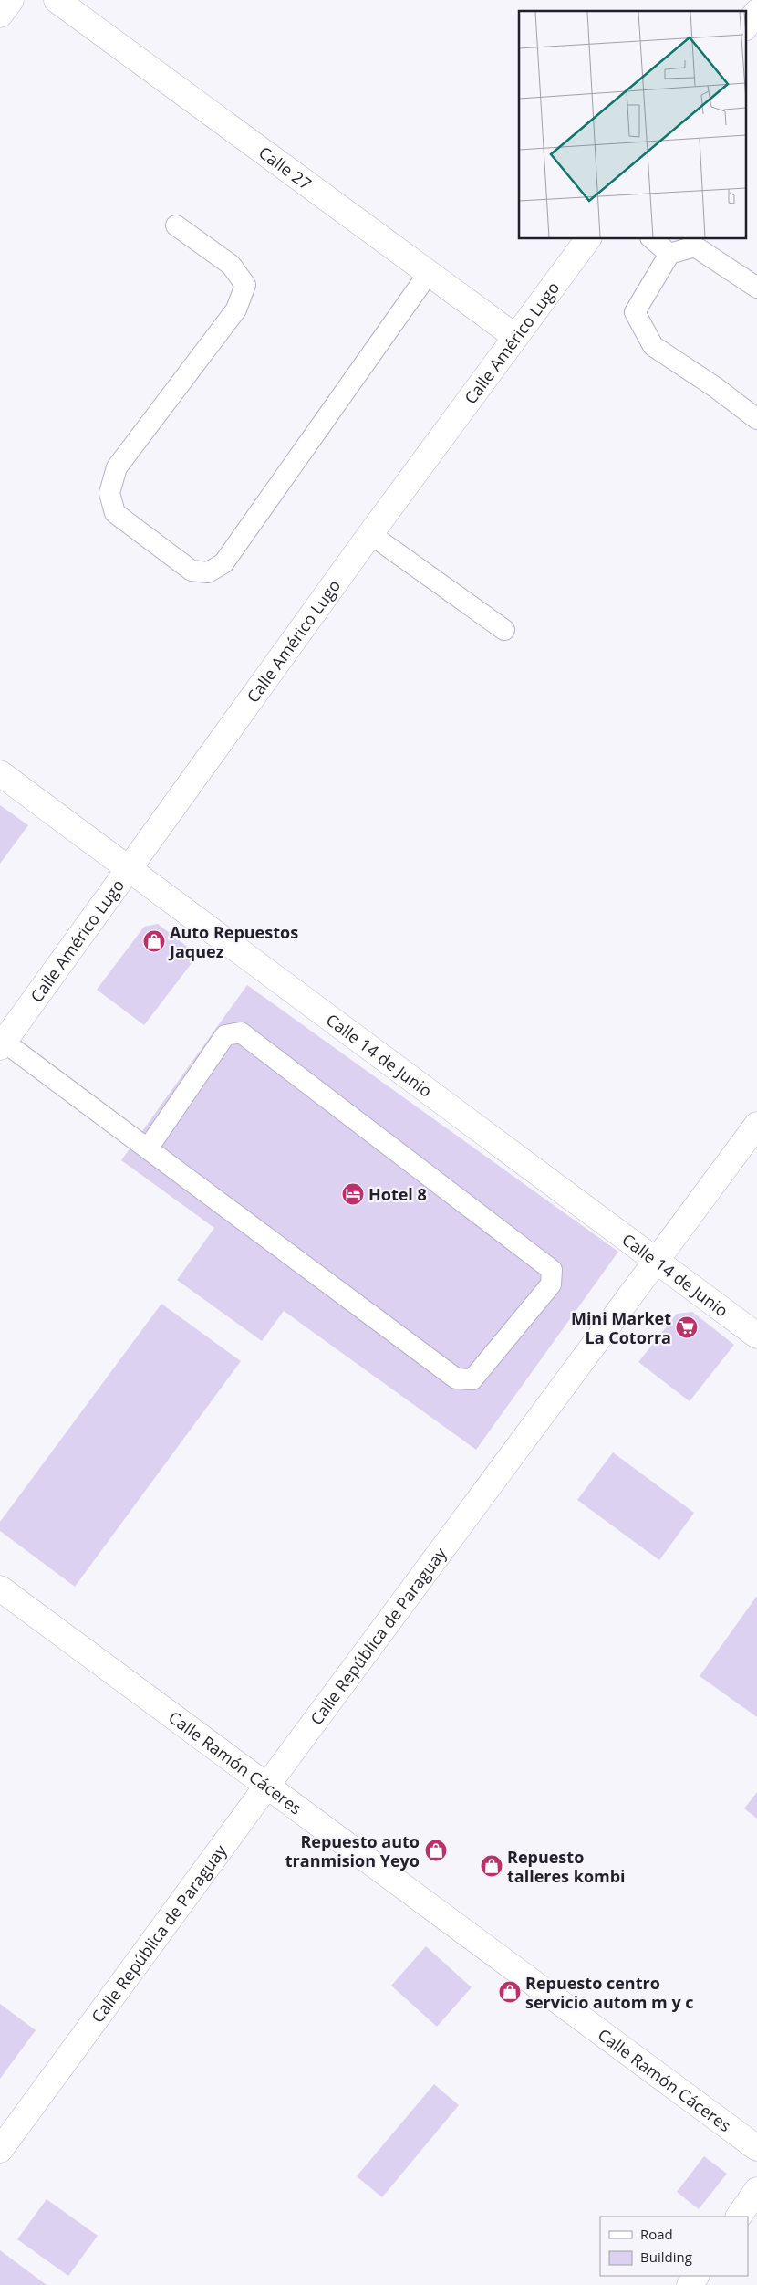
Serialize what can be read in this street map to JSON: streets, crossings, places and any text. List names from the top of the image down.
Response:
{
  "streets": {
    "street": [
      "Calle 27",
      "Calle Américo Lugo",
      "Calle 14 de Junio",
      "Calle República de Paraguay",
      "Calle Ramón Cáceres"
    ]
  },
  "crossings": [
    ["Calle 27", "Calle Américo Lugo"],
    ["Calle Américo Lugo", "Calle 14 de Junio"],
    ["Calle 14 de Junio", "Calle República de Paraguay"],
    ["Calle República de Paraguay", "Calle Ramón Cáceres"]
  ],
  "places": {
    "shop": [
      "Auto Repuestos Jaquez",
      "Repuesto auto tranmision Yeyo",
      "Repuesto talleres kombi",
      "Repuesto centro servicio autom m y c"
    ],
    "hotel": ["Hotel 8"],
    "supermarket": ["Mini Market La Cotorra"]
  },
  "legend": ["Road", "Building"]
}
